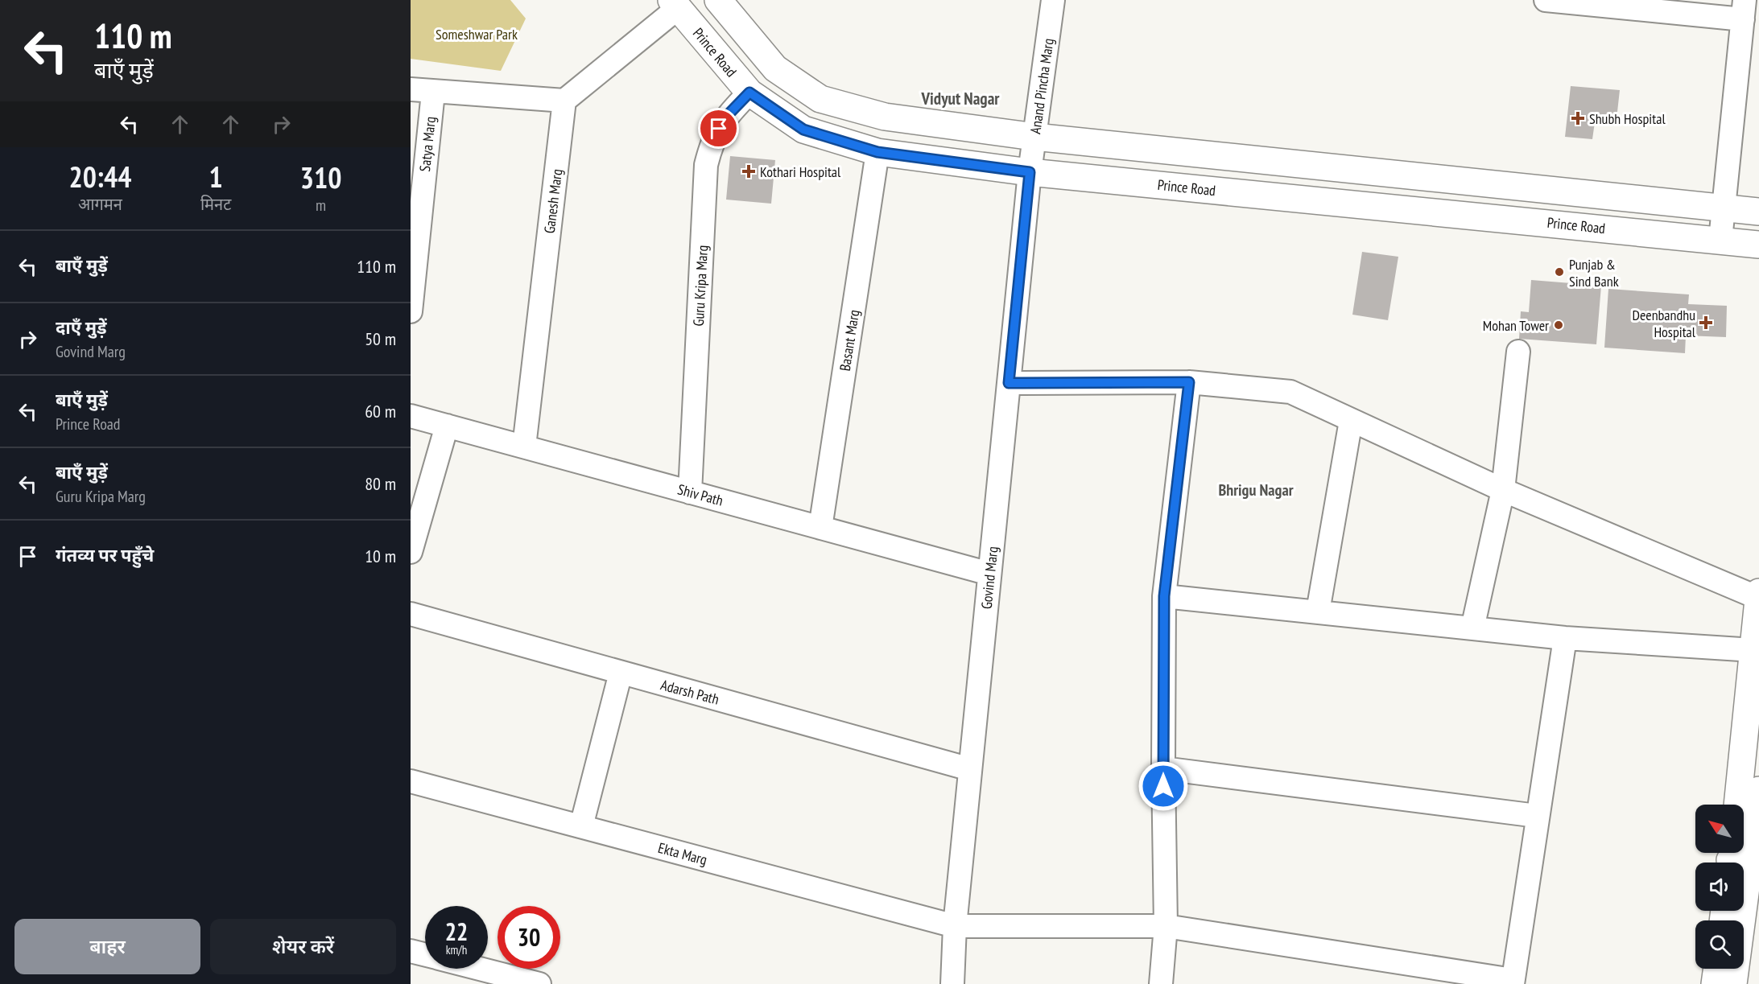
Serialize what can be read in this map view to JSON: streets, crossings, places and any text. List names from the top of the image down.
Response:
{
  "streets": {
    "main road": ["Prince Road"],
    "street": [
      "Anand Pincha Marg",
      "Satya Marg",
      "Ganesh Marg",
      "Guru Kripa Marg",
      "Basant Marg",
      "Shiv Path",
      "Govind Marg",
      "Adarsh Path",
      "Ekta Marg"
    ]
  },
  "crossings": [
    ["Prince Road", "Anand Pincha Marg"],
    ["Prince Road", "Guru Kripa Marg"],
    ["Prince Road", "Basant Marg"],
    ["Prince Road", "Govind Marg"],
    ["Anand Pincha Marg", "Govind Marg"],
    ["Ganesh Marg", "Shiv Path"],
    ["Guru Kripa Marg", "Shiv Path"],
    ["Basant Marg", "Shiv Path"],
    ["Shiv Path", "Govind Marg"],
    ["Govind Marg", "Adarsh Path"],
    ["Govind Marg", "Ekta Marg"]
  ],
  "districts": ["Vidyut Nagar", "Bhrigu Nagar"],
  "parks": ["Someshwar Park"],
  "places": {
    "health": ["Shubh Hospital", "Kothari Hospital", "Deenbandhu Hospital"],
    "other": ["Punjab & Sind Bank", "Mohan Tower"]
  },
  "north": "top left",
  "page": {
    "turn": ["110 m", "बाएँ मुड़ें"],
    "eta": [
      "20:44",
      "आगमन",
      "1",
      "मिनट",
      "310",
      "m"
    ],
    "list": [
      {
        "name": "बाएँ मुड़ें",
        "value": "110 m"
      },
      {
        "name": "दाएँ मुड़ें",
        "note": "Govind Marg",
        "value": "50 m"
      },
      {
        "name": "बाएँ मुड़ें",
        "note": "Prince Road",
        "value": "60 m"
      },
      {
        "name": "बाएँ मुड़ें",
        "note": "Guru Kripa Marg",
        "value": "80 m"
      },
      {
        "name": "गंतव्य पर पहुँचे",
        "value": "10 m"
      }
    ],
    "speed": "22 km/h",
    "limit": "30",
    "buttons": ["बाहर", "शेयर करें"]
  }
}
